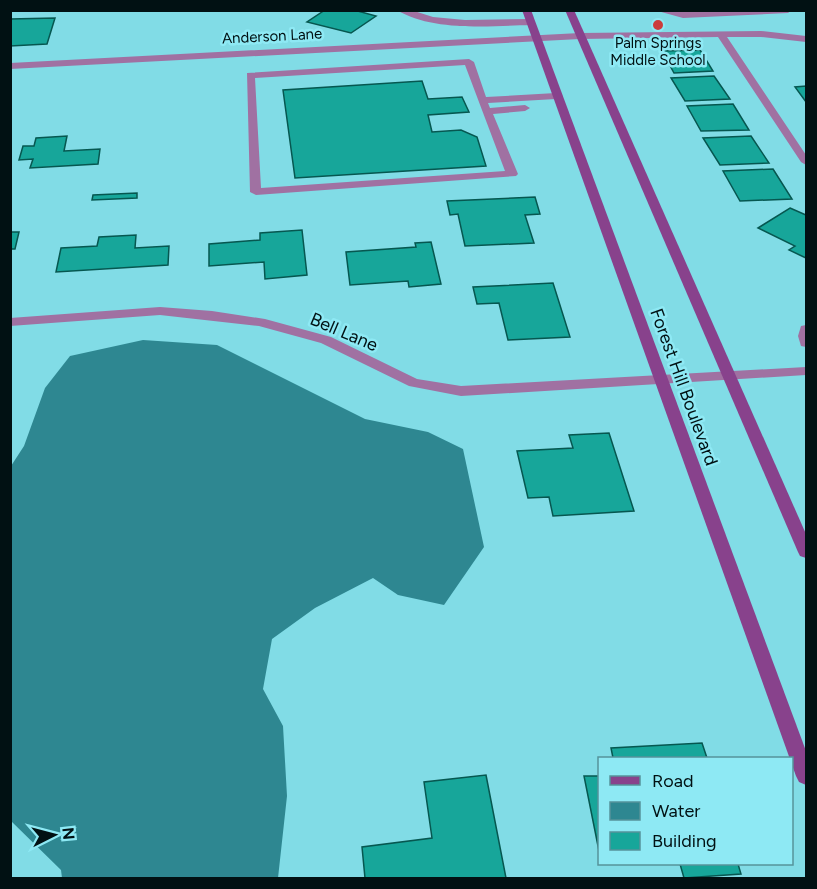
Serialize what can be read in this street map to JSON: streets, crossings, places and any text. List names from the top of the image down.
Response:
{
  "streets": {
    "main road": ["Forest Hill Boulevard"],
    "street": ["Anderson Lane", "Bell Lane"]
  },
  "crossings": [
    ["Anderson Lane", "Forest Hill Boulevard"],
    ["Bell Lane", "Forest Hill Boulevard"]
  ],
  "places": ["Palm Springs Middle School"],
  "legend": ["Road", "Water", "Building"],
  "north": "right"
}
